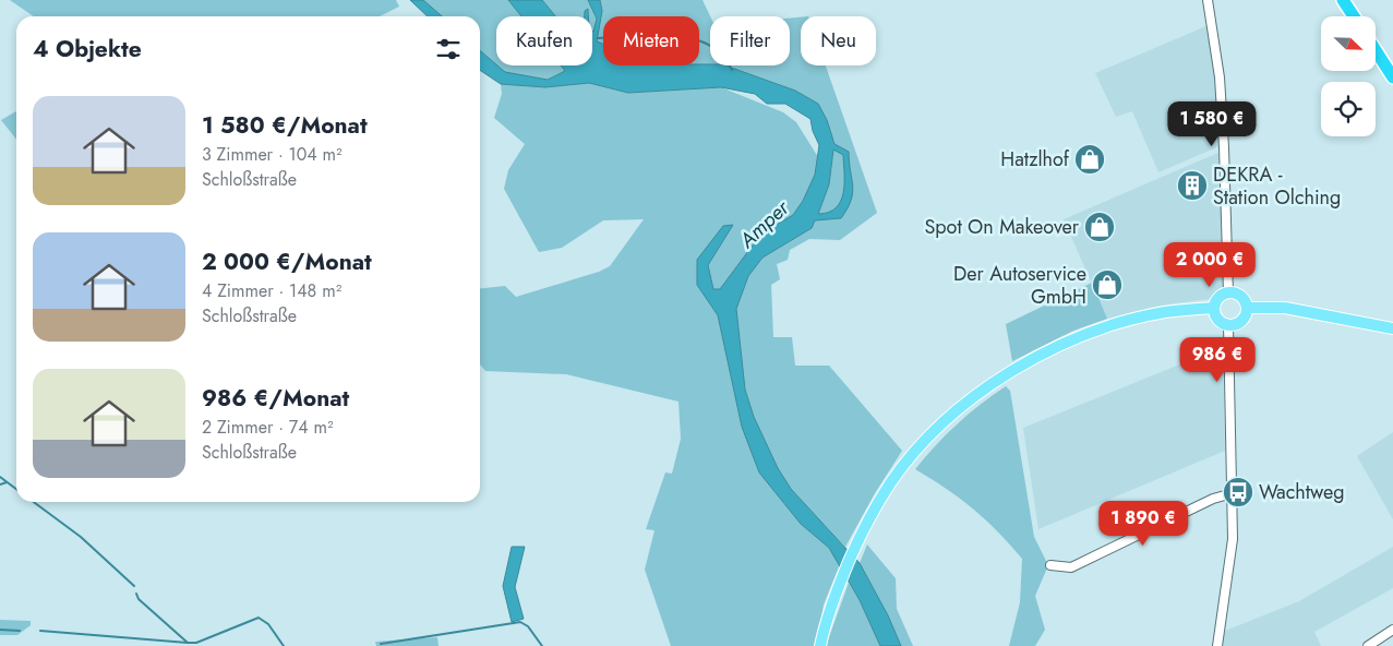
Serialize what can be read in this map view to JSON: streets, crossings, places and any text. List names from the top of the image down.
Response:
{
  "water": ["Amper"],
  "places": {
    "shop": ["Hatzlhof", "Spot On Makeover", "Der Autoservice GmbH"],
    "building": ["DEKRA - Station Olching"],
    "bus stop": ["Wachtweg"]
  },
  "north": "bottom right",
  "page": {
    "chip": [
      "Kaufen",
      "Mieten",
      "Filter",
      "Neu"
    ],
    "heading": "4 Objekte",
    "list": [
      {
        "name": "1 580 €/Monat",
        "note": "3 Zimmer · 104 m² · Schloßstraße"
      },
      {
        "name": "2 000 €/Monat",
        "note": "4 Zimmer · 148 m² · Schloßstraße"
      },
      {
        "name": "986 €/Monat",
        "note": "2 Zimmer · 74 m² · Schloßstraße"
      }
    ],
    "price": [
      "1 580 €",
      "2 000 €",
      "986 €",
      "1 890 €"
    ]
  }
}
